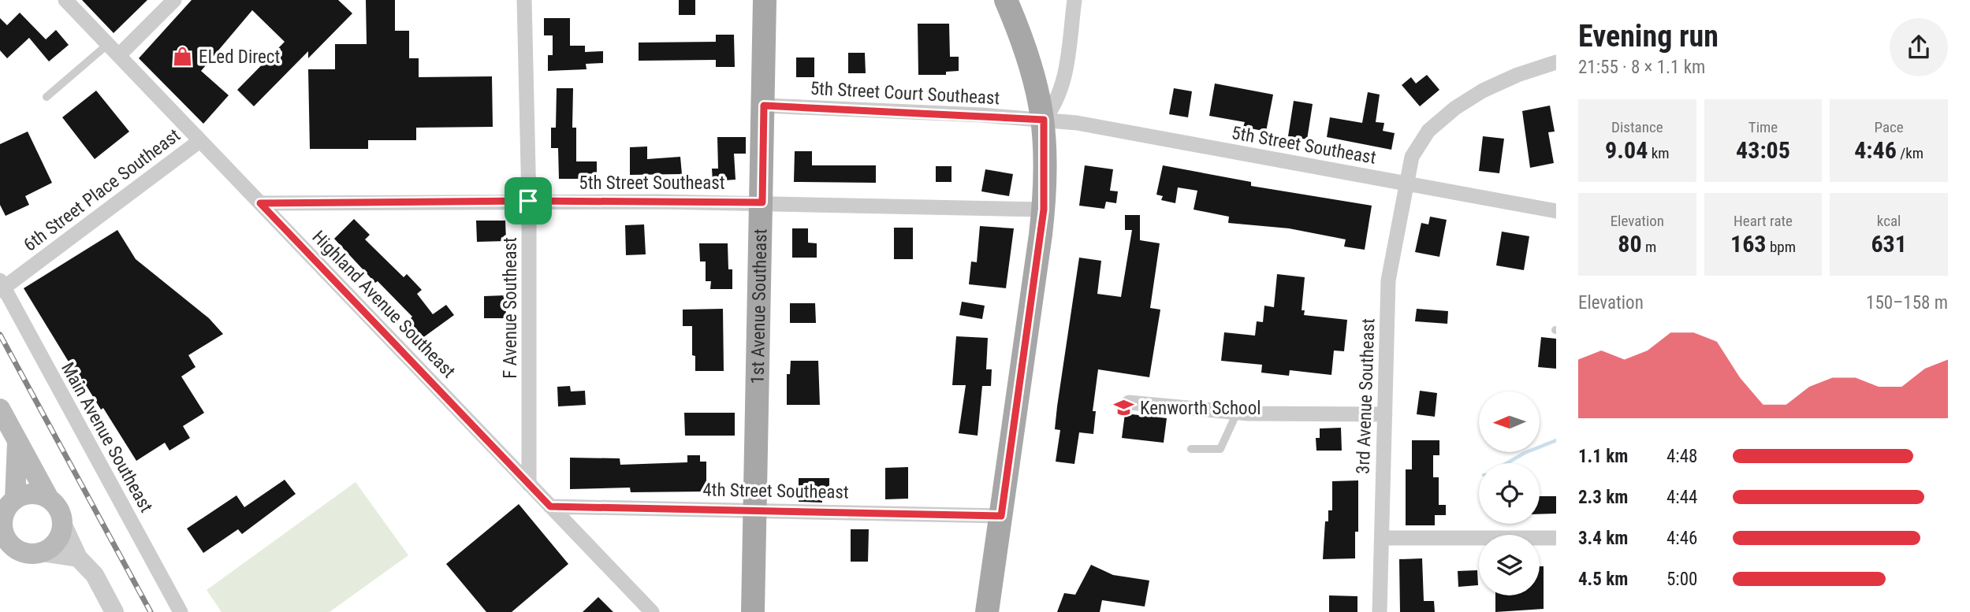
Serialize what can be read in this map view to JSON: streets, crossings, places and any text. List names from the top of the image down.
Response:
{
  "streets": {
    "main road": ["1st Avenue Southeast"],
    "street": [
      "5th Street Court Southeast",
      "5th Street Southeast",
      "6th Street Place Southeast",
      "Highland Avenue Southeast",
      "F Avenue Southeast",
      "3rd Avenue Southeast",
      "Main Avenue Southeast",
      "4th Street Southeast"
    ]
  },
  "crossings": [
    ["5th Street Court Southeast", "5th Street Southeast"],
    ["5th Street Court Southeast", "1st Avenue Southeast"],
    ["5th Street Southeast", "Highland Avenue Southeast"],
    ["5th Street Southeast", "1st Avenue Southeast"],
    ["5th Street Southeast", "F Avenue Southeast"],
    ["5th Street Southeast", "3rd Avenue Southeast"],
    ["6th Street Place Southeast", "Highland Avenue Southeast"],
    ["6th Street Place Southeast", "Main Avenue Southeast"],
    ["Highland Avenue Southeast", "F Avenue Southeast"],
    ["Highland Avenue Southeast", "4th Street Southeast"],
    ["1st Avenue Southeast", "4th Street Southeast"]
  ],
  "places": {
    "shop": ["ELed Direct"],
    "school or university": ["Kenworth School"]
  },
  "north": "left",
  "page": {
    "heading": ["Evening run", "21:55 · 8 × 1.1 km"],
    "stats": [
      ["Distance", "9.04 km"],
      ["Time", "43:05"],
      ["Pace", "4:46 /km"],
      ["Elevation", "80 m"],
      ["Heart rate", "163 bpm"],
      ["kcal", "631"]
    ],
    "chart": ["Elevation", "150–158 m"],
    "list": [
      {
        "name": "1.1 km",
        "note": "4:48"
      },
      {
        "name": "2.3 km",
        "note": "4:44"
      },
      {
        "name": "3.4 km",
        "note": "4:46"
      },
      {
        "name": "4.5 km",
        "note": "5:00"
      }
    ]
  }
}
